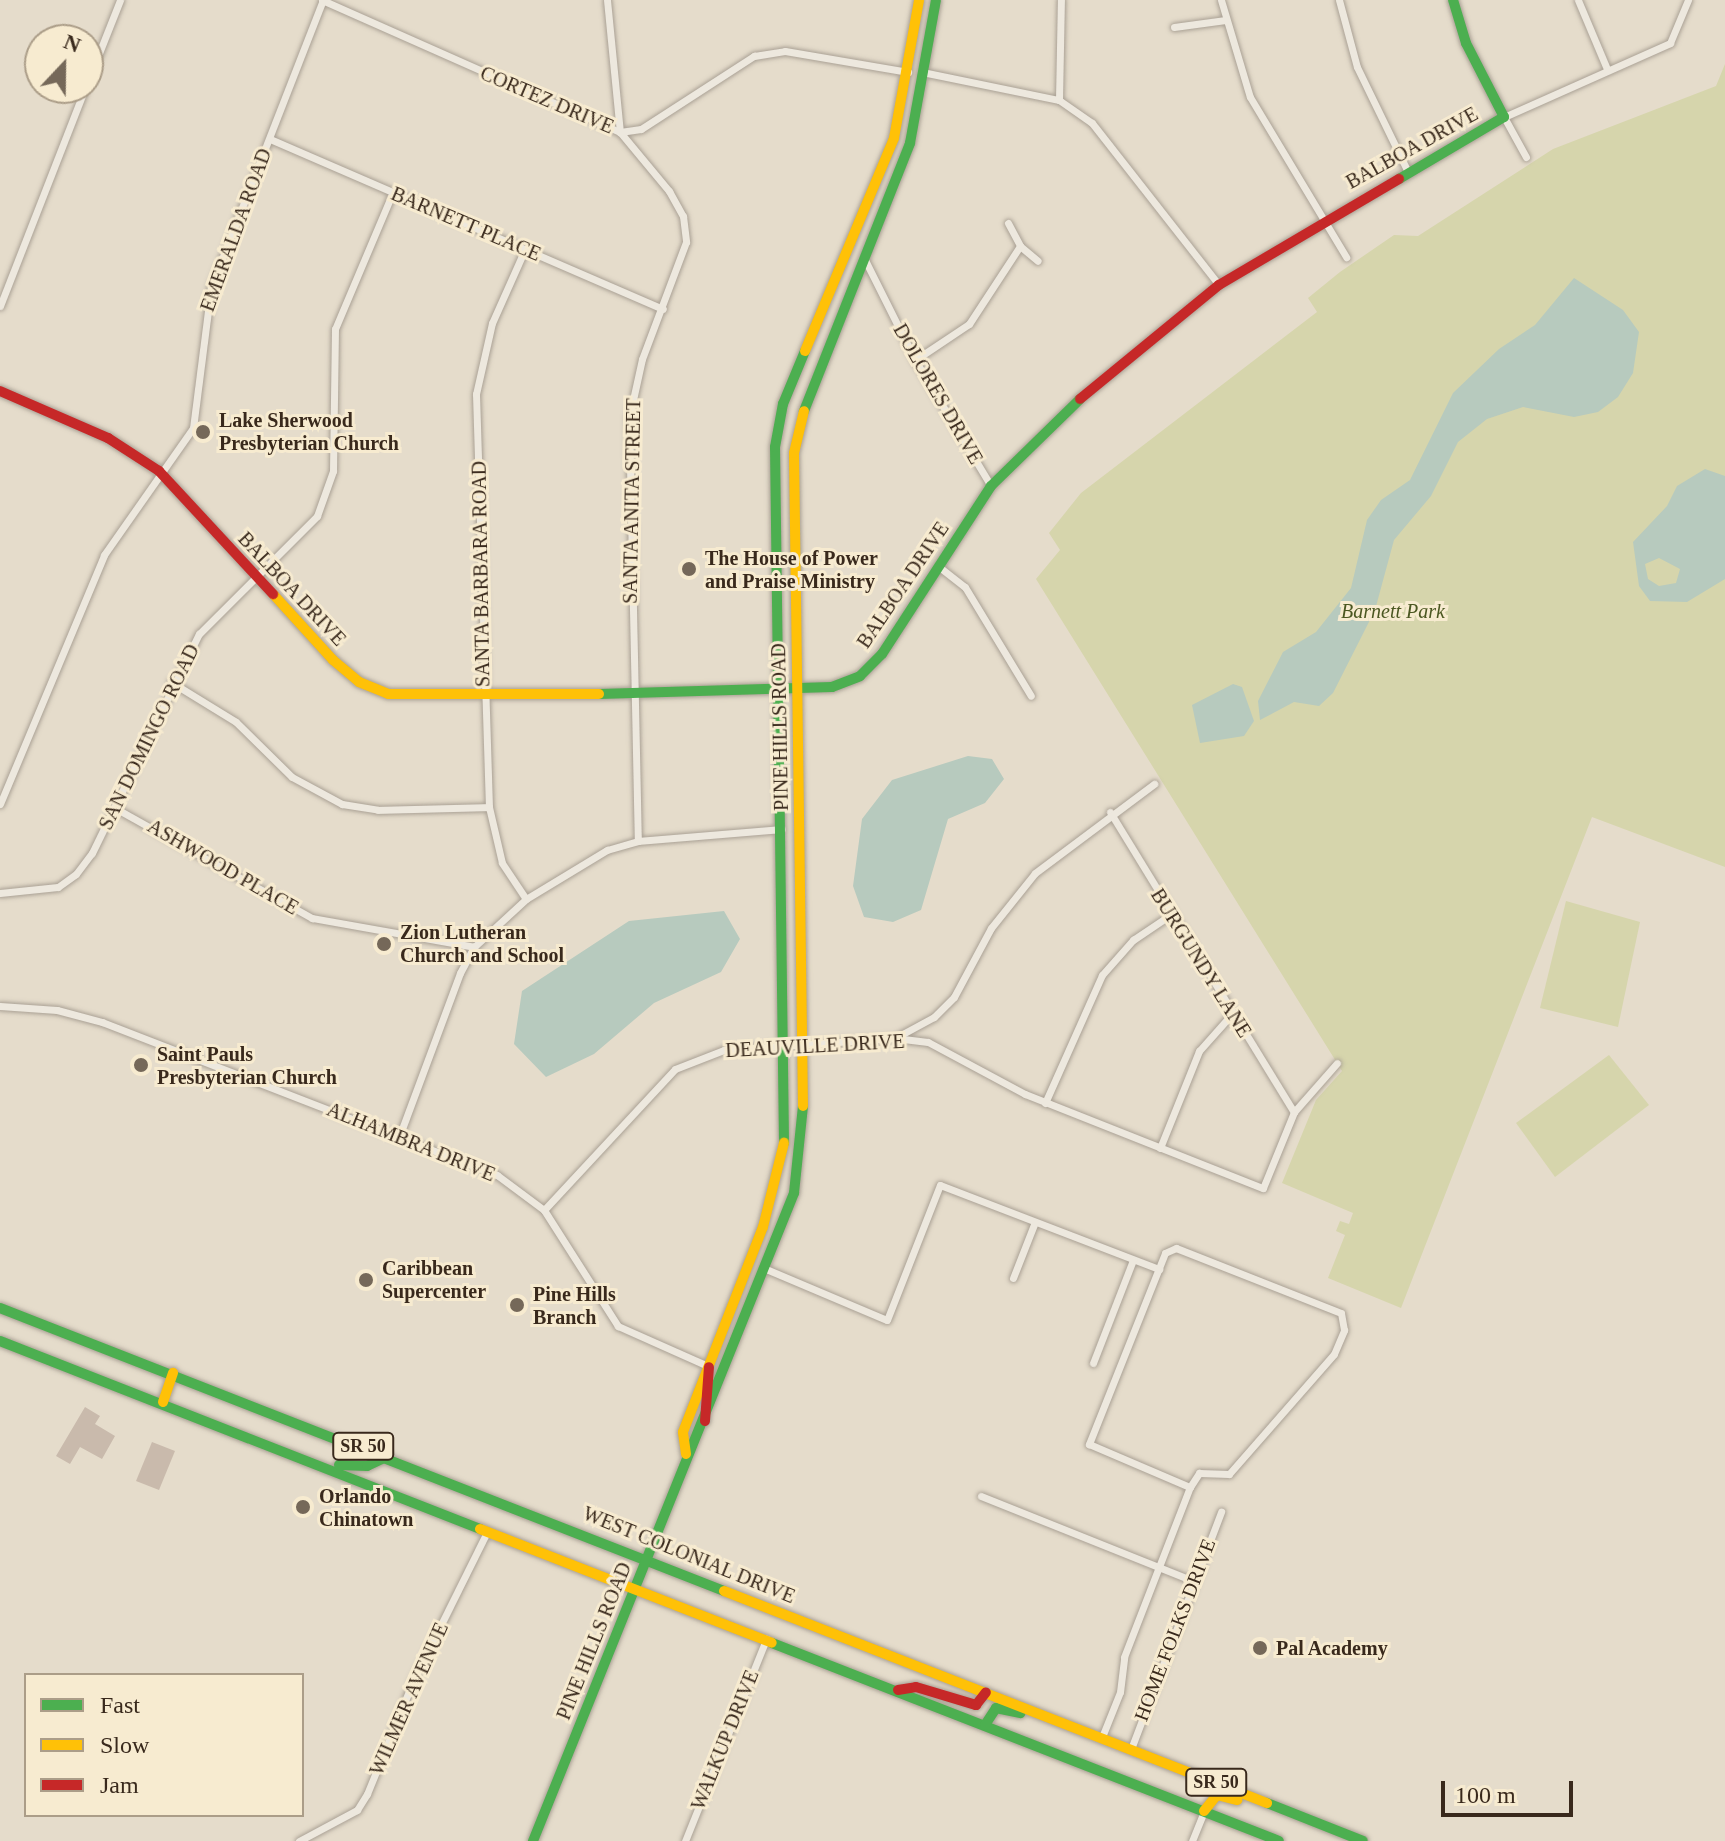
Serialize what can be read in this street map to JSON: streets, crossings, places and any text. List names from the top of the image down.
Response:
{
  "streets": {
    "main road": [
      "BALBOA DRIVE",
      "PINE HILLS ROAD",
      "SR 50",
      "WEST COLONIAL DRIVE"
    ],
    "street": [
      "CORTEZ DRIVE",
      "BARNETT PLACE",
      "EMERALDA ROAD",
      "DOLORES DRIVE",
      "SANTA ANITA STREET",
      "SANTA BARBARA ROAD",
      "SAN DOMINGO ROAD",
      "ASHWOOD PLACE",
      "BURGUNDY LANE",
      "DEAUVILLE DRIVE",
      "ALHAMBRA DRIVE",
      "HOME FOLKS DRIVE",
      "WILMER AVENUE",
      "WALKUP DRIVE"
    ]
  },
  "crossings": [
    ["CORTEZ DRIVE", "EMERALDA ROAD"],
    ["CORTEZ DRIVE", "SANTA ANITA STREET"],
    ["CORTEZ DRIVE", "PINE HILLS ROAD"],
    ["BALBOA DRIVE", "EMERALDA ROAD"],
    ["BALBOA DRIVE", "DOLORES DRIVE"],
    ["BALBOA DRIVE", "SANTA ANITA STREET"],
    ["BALBOA DRIVE", "SANTA BARBARA ROAD"],
    ["BALBOA DRIVE", "PINE HILLS ROAD"],
    ["BALBOA DRIVE", "SAN DOMINGO ROAD"],
    ["BARNETT PLACE", "EMERALDA ROAD"],
    ["BARNETT PLACE", "SANTA ANITA STREET"],
    ["BARNETT PLACE", "SANTA BARBARA ROAD"],
    ["BARNETT PLACE", "SAN DOMINGO ROAD"],
    ["DOLORES DRIVE", "PINE HILLS ROAD"],
    ["PINE HILLS ROAD", "DEAUVILLE DRIVE"],
    ["PINE HILLS ROAD", "ALHAMBRA DRIVE"],
    ["PINE HILLS ROAD", "SR 50"],
    ["PINE HILLS ROAD", "WEST COLONIAL DRIVE"],
    ["SAN DOMINGO ROAD", "ASHWOOD PLACE"],
    ["BURGUNDY LANE", "DEAUVILLE DRIVE"],
    ["DEAUVILLE DRIVE", "ALHAMBRA DRIVE"],
    ["SR 50", "WILMER AVENUE"],
    ["SR 50", "WALKUP DRIVE"],
    ["WEST COLONIAL DRIVE", "HOME FOLKS DRIVE"]
  ],
  "parks": ["Barnett Park"],
  "places": [
    "Lake Sherwood Presbyterian Church",
    "The House of Power and Praise Ministry",
    "Zion Lutheran Church and School",
    "Saint Pauls Presbyterian Church",
    "Caribbean Supercenter",
    "Pine Hills Branch",
    "Orlando Chinatown",
    "Pal Academy"
  ],
  "legend": ["Fast", "Slow", "Jam"],
  "scale_bar": "100 m",
  "north": "top"
}
